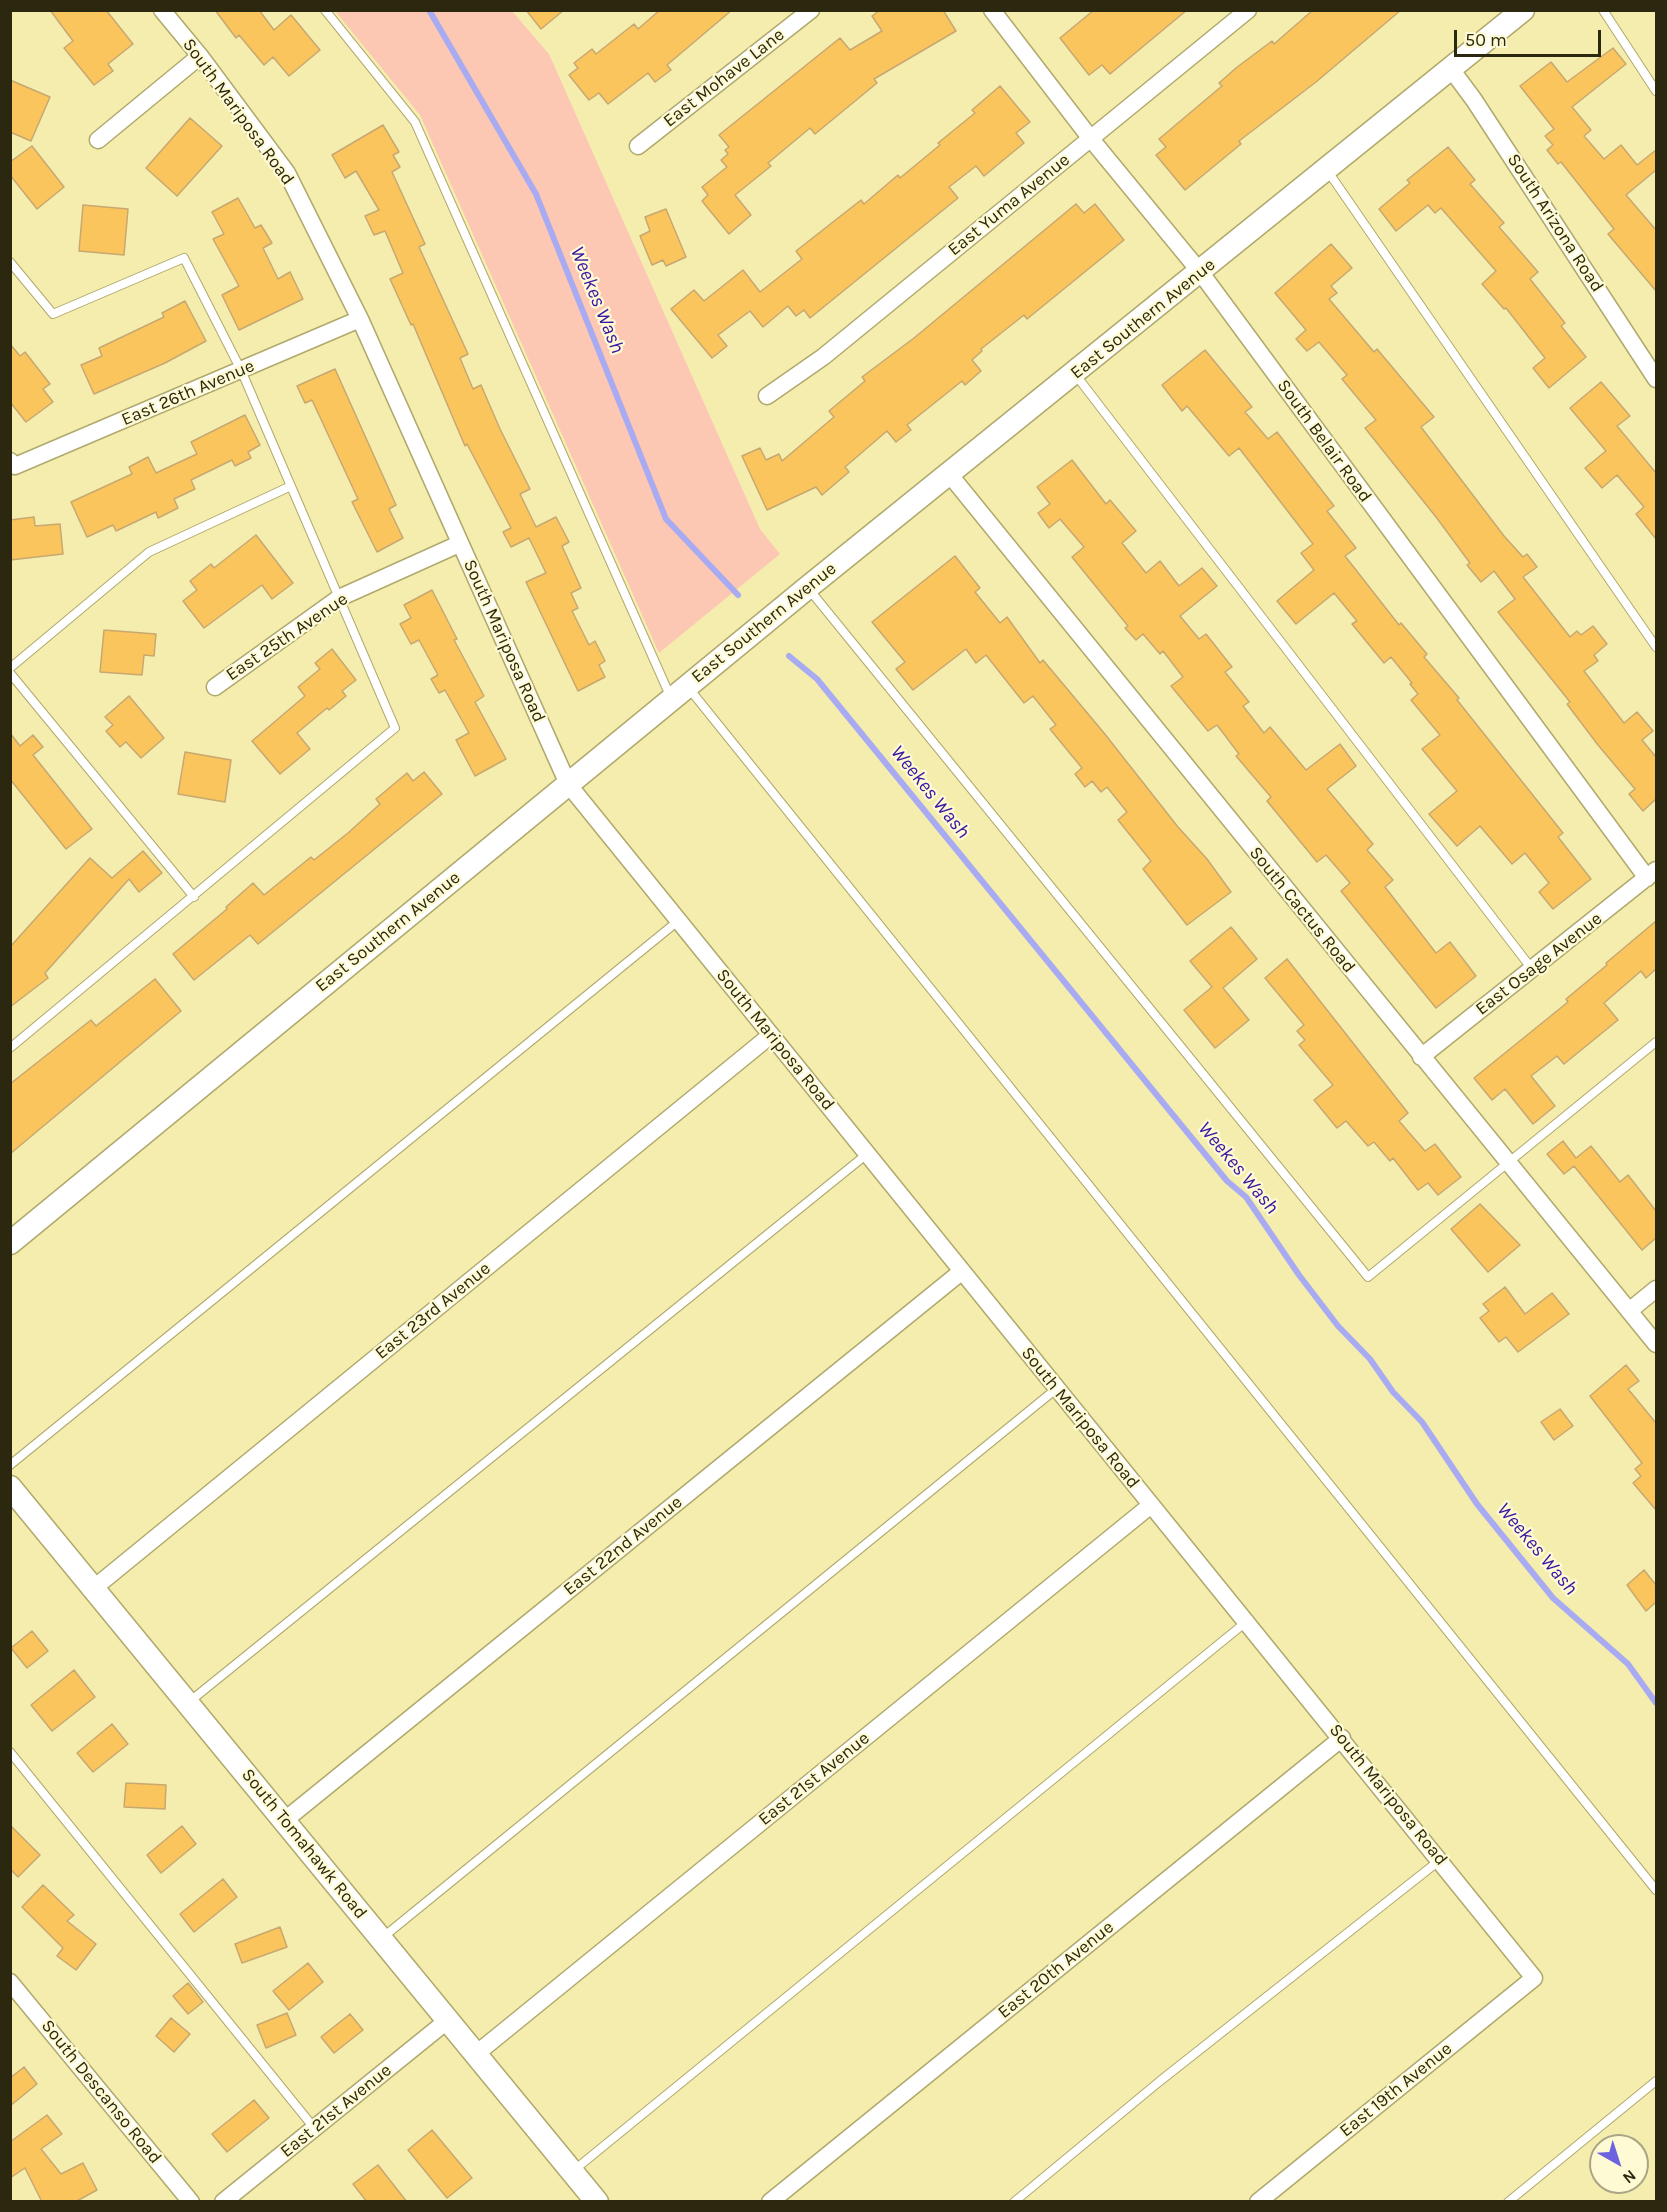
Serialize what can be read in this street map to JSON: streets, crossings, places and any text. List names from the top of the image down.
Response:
{
  "streets": {
    "main road": ["East Southern Avenue", "South Tomahawk Road"],
    "street": [
      "East Mohave Lane",
      "South Mariposa Road",
      "East Yuma Avenue",
      "South Arizona Road",
      "East 26th Avenue",
      "South Belair Road",
      "East 25th Avenue",
      "South Cactus Road",
      "East Osage Avenue",
      "East 23rd Avenue",
      "East 22nd Avenue",
      "East 21st Avenue",
      "East 20th Avenue",
      "East 19th Avenue",
      "South Descanso Road"
    ]
  },
  "crossings": [
    ["South Mariposa Road", "East Southern Avenue"],
    ["South Mariposa Road", "East 26th Avenue"],
    ["South Mariposa Road", "East 25th Avenue"],
    ["South Mariposa Road", "East 23rd Avenue"],
    ["South Mariposa Road", "East 22nd Avenue"],
    ["South Mariposa Road", "East 21st Avenue"],
    ["South Mariposa Road", "East 20th Avenue"],
    ["South Mariposa Road", "East 19th Avenue"],
    ["East Yuma Avenue", "South Belair Road"],
    ["South Arizona Road", "East Southern Avenue"],
    ["East Southern Avenue", "South Belair Road"],
    ["East Southern Avenue", "South Cactus Road"],
    ["South Belair Road", "East Osage Avenue"],
    ["South Cactus Road", "East Osage Avenue"],
    ["East 23rd Avenue", "South Tomahawk Road"],
    ["East 22nd Avenue", "South Tomahawk Road"],
    ["East 21st Avenue", "South Tomahawk Road"]
  ],
  "water": ["Weekes Wash"],
  "scale_bar": "50 m",
  "north": "bottom right"
}
